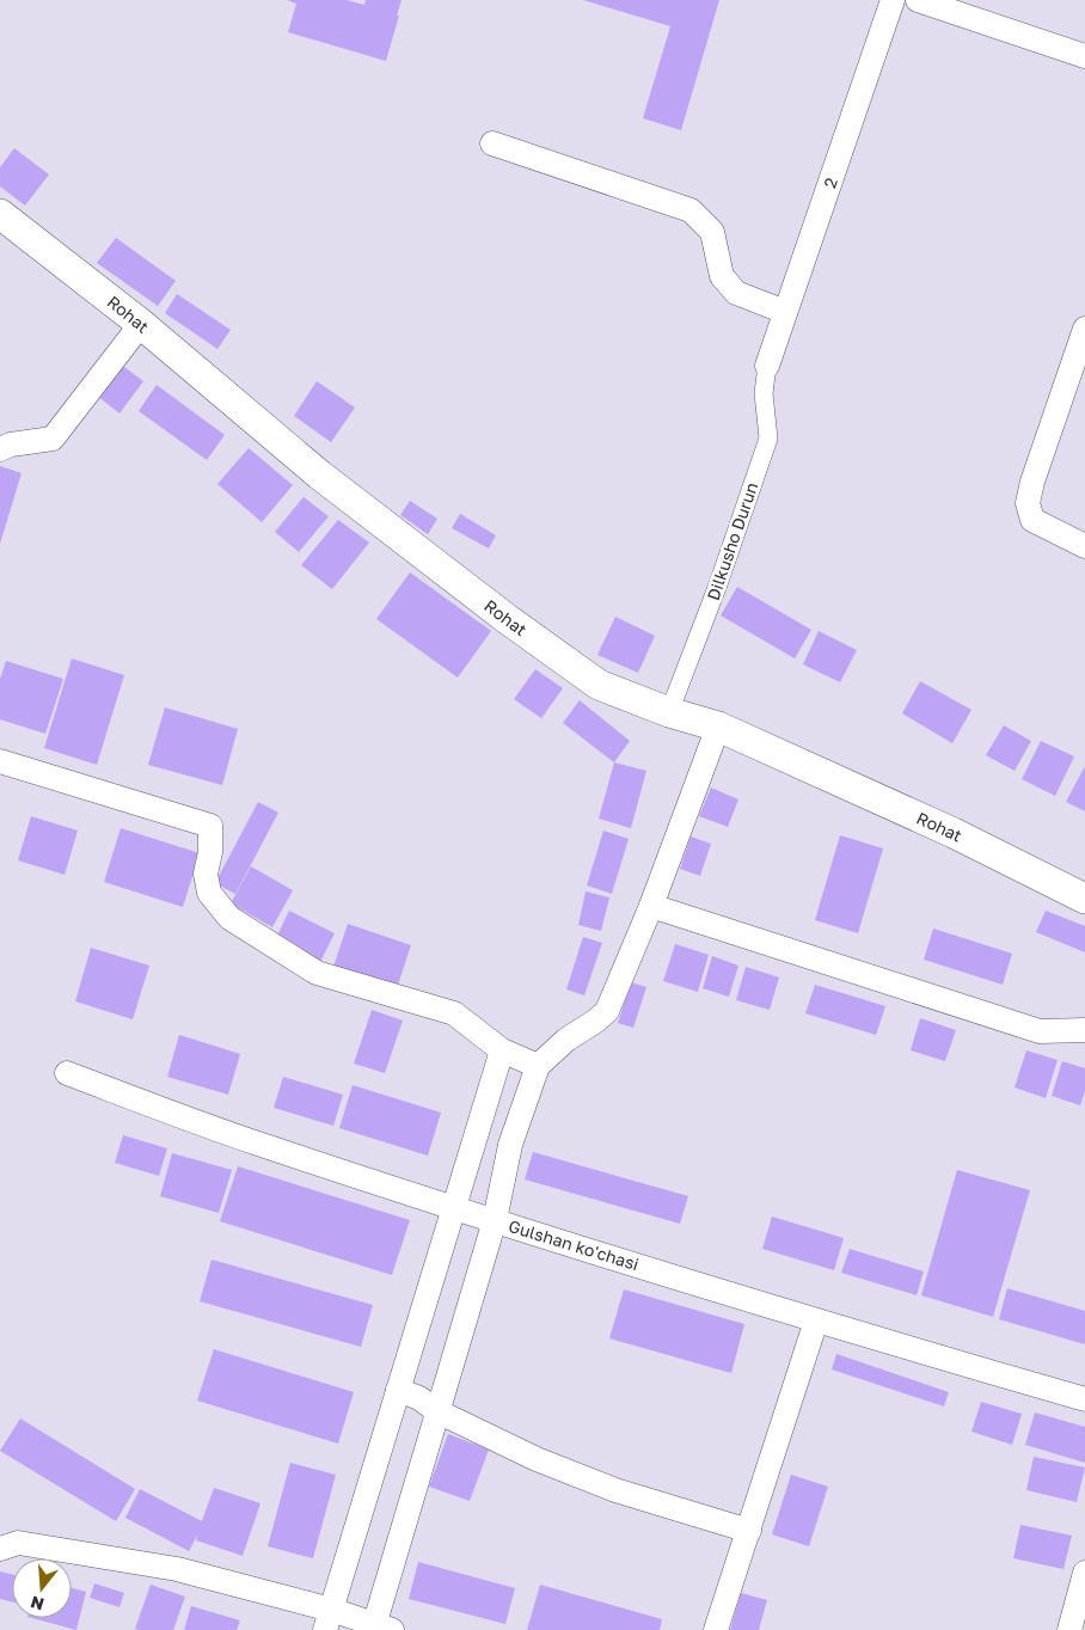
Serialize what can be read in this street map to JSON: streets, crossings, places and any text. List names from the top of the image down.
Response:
{
  "streets": {
    "street": [
      "2",
      "Rohat",
      "Dilkusho Durun",
      "Gulshan ko'chasi"
    ]
  },
  "crossings": [
    ["2", "Dilkusho Durun"],
    ["Rohat", "Dilkusho Durun"]
  ],
  "north": "bottom"
}
